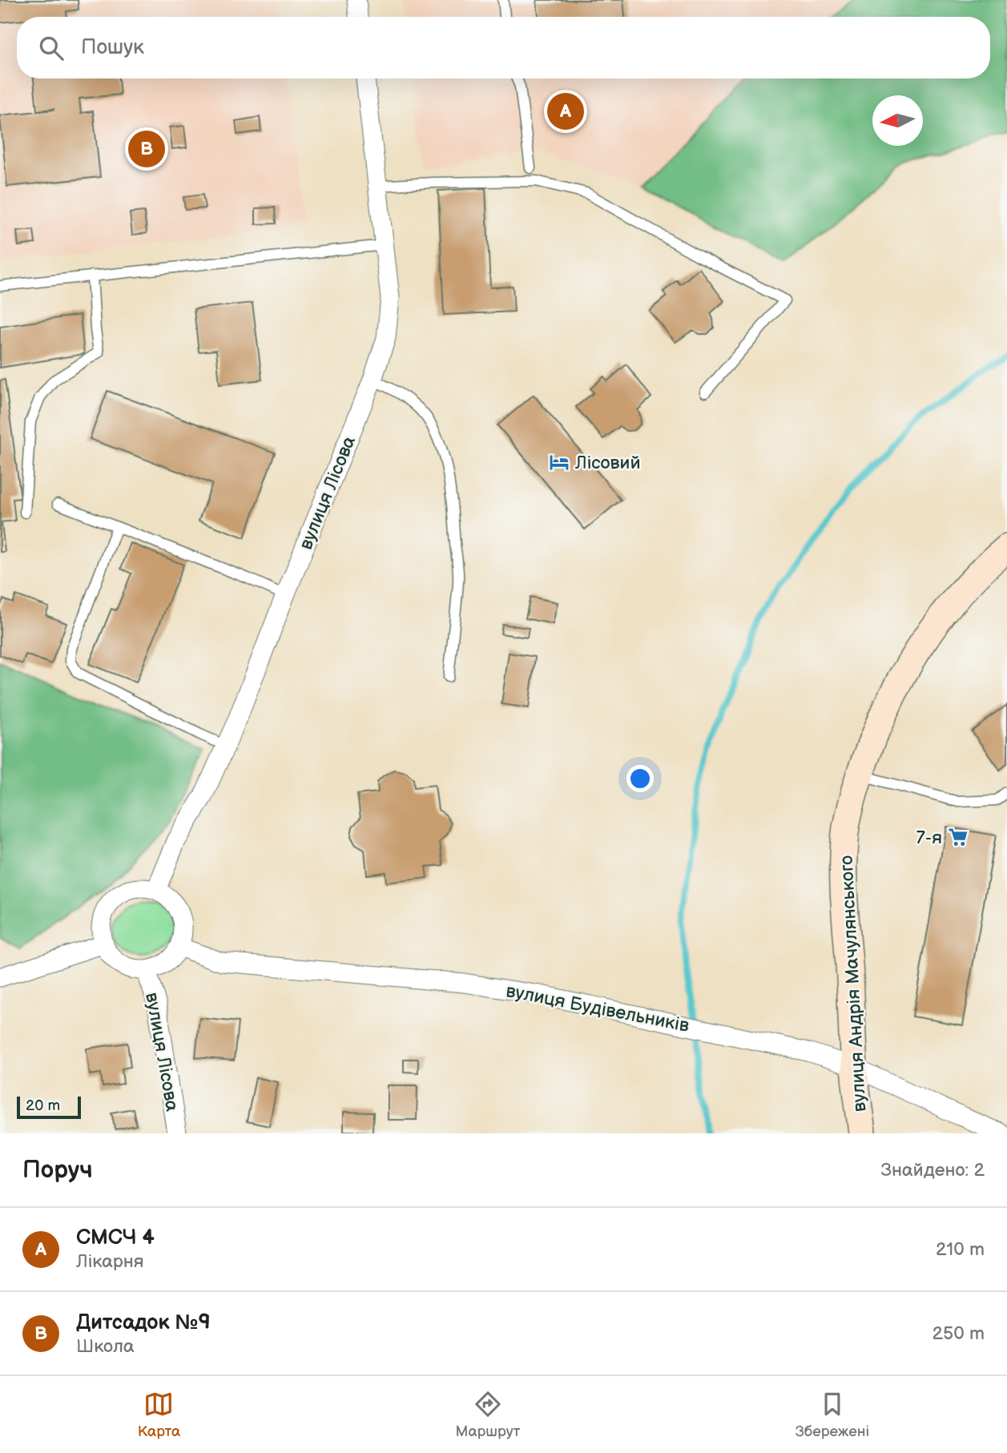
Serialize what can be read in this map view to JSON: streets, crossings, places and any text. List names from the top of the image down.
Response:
{
  "streets": {
    "street": ["вулиця Лісова", "вулиця Андрія Мачулянського", "вулиця Будівельників"]
  },
  "crossings": [
    ["вулиця Лісова", "вулиця Будівельників"],
    ["вулиця Андрія Мачулянського", "вулиця Будівельників"]
  ],
  "places": {
    "hotel": ["Лісовий"],
    "supermarket": ["7-я"]
  },
  "scale_bar": "20 m",
  "north": "left",
  "page": {
    "search": "Пошук",
    "pins": ["A", "B"],
    "scale": "20 m",
    "heading": ["Поруч", "Знайдено: 2"],
    "list": [
      {
        "mark": "A",
        "name": "СМСЧ 4",
        "note": "Лікарня",
        "value": "210 m"
      },
      {
        "mark": "B",
        "name": "Дитсадок №9",
        "note": "Школа",
        "value": "250 m"
      }
    ],
    "nav": ["Карта", "Маршрут", "Збережені"]
  }
}
